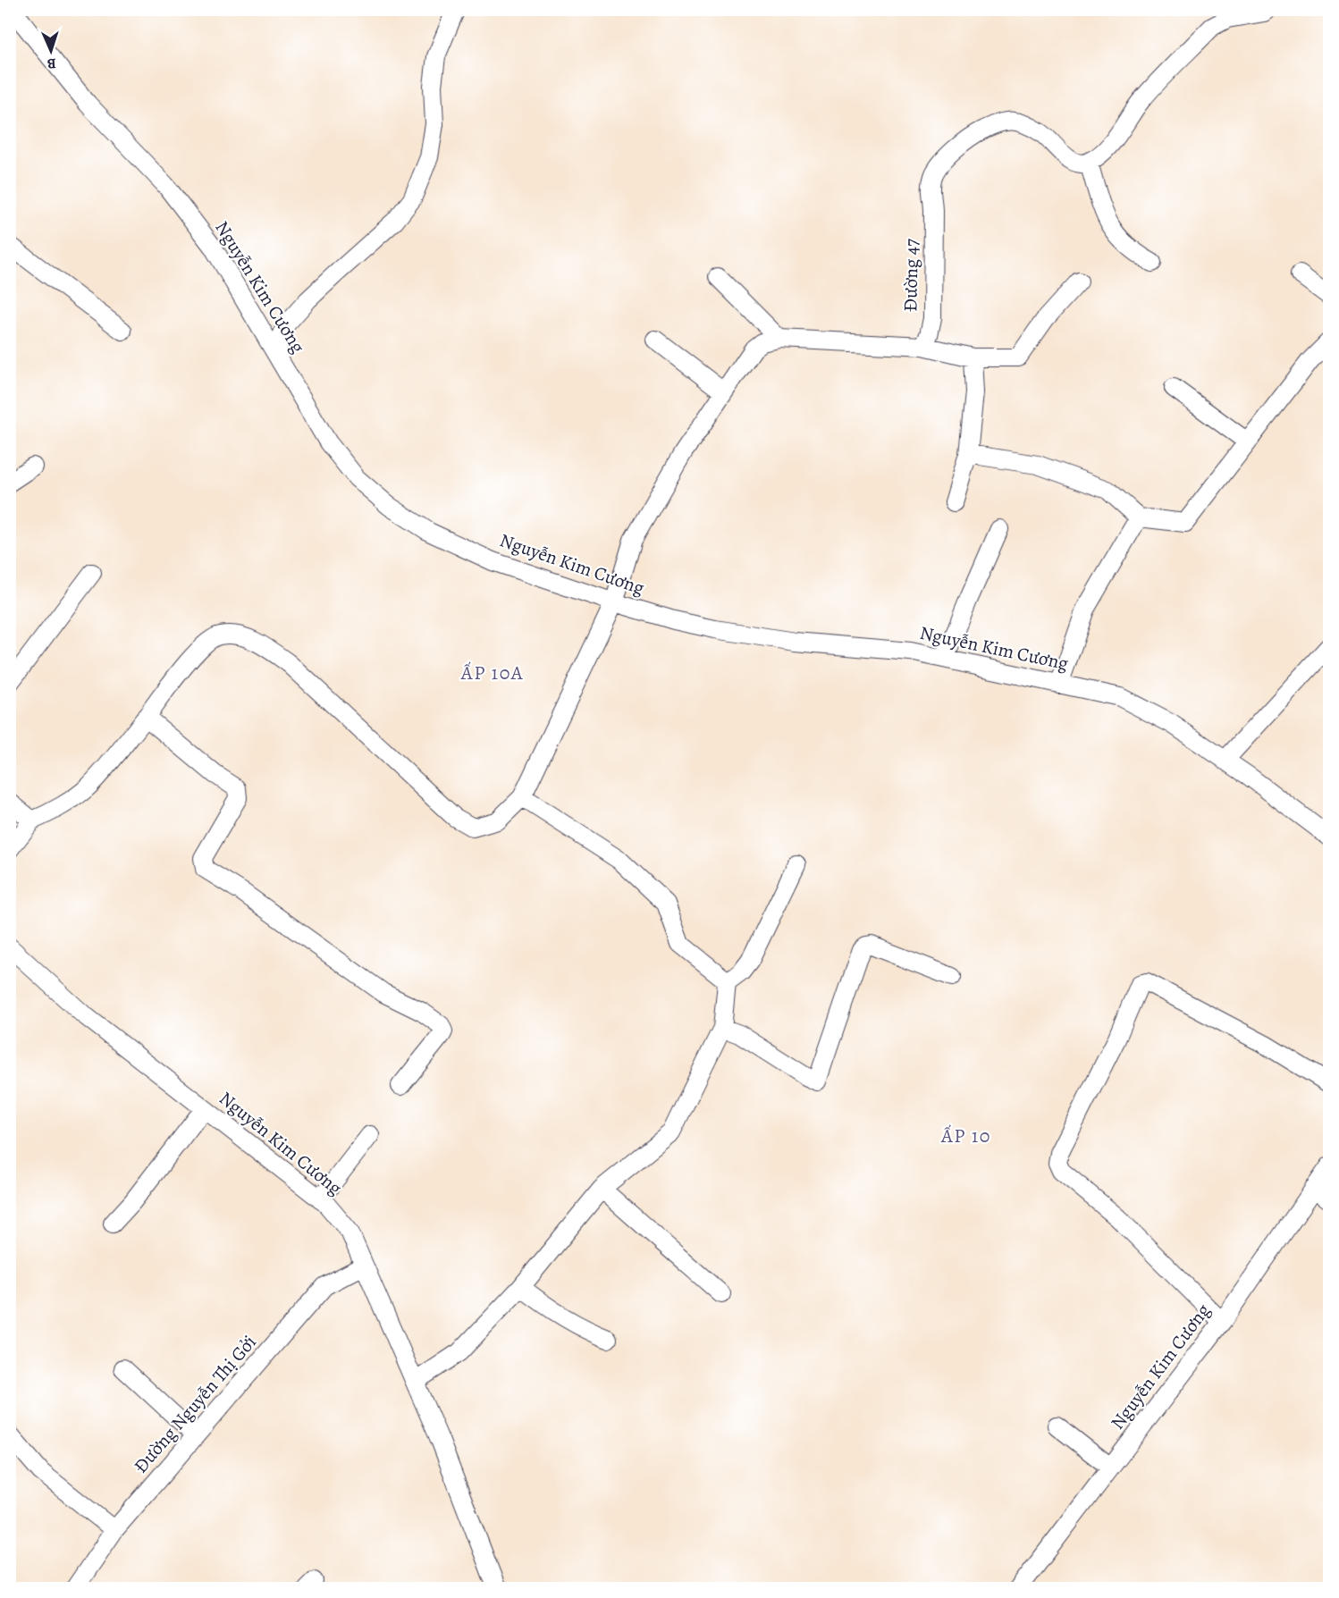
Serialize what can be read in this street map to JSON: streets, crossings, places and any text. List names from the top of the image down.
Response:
{
  "streets": {
    "street": ["Đường 47", "Nguyễn Kim Cương", "Đường Nguyễn Thị Gởi"]
  },
  "crossings": [
    ["Nguyễn Kim Cương", "Đường Nguyễn Thị Gởi"]
  ],
  "districts": ["ẤP 10A", "ẤP 10"],
  "north": "bottom"
}
